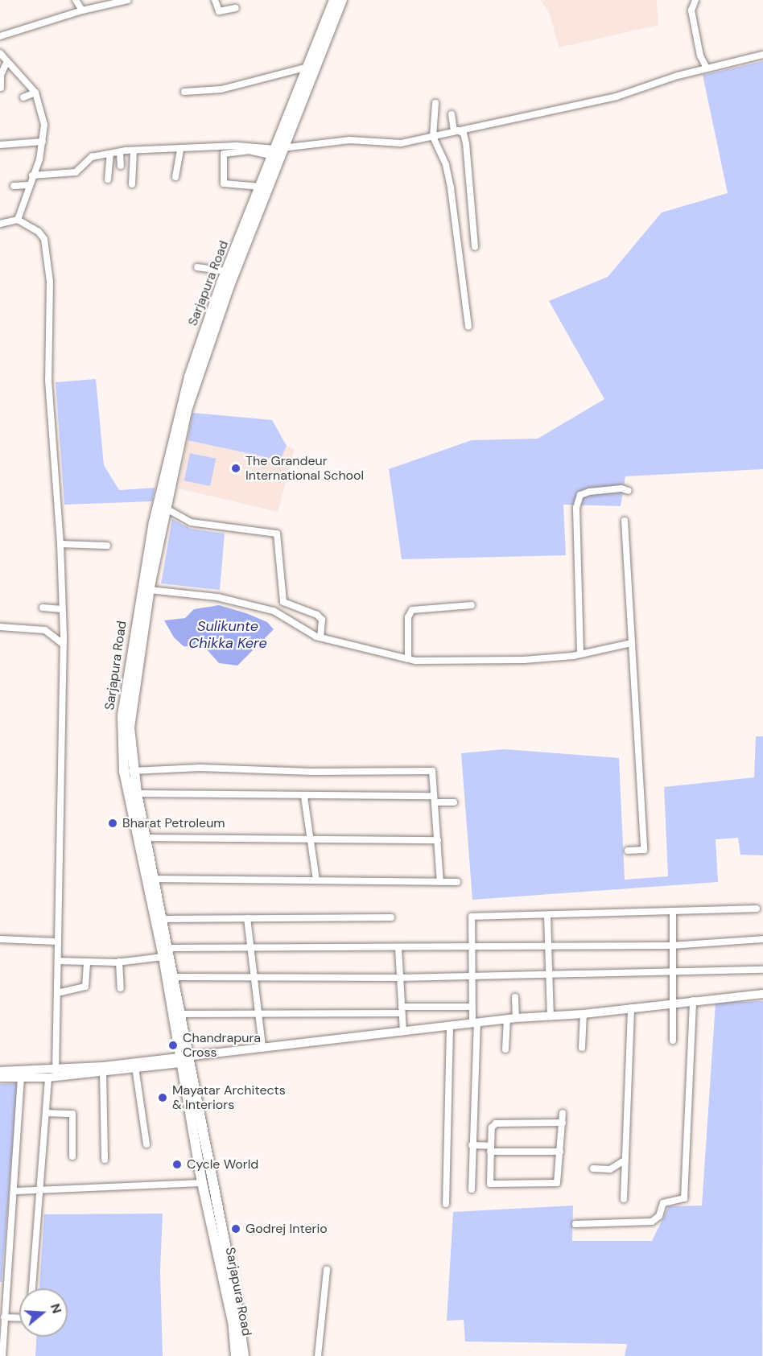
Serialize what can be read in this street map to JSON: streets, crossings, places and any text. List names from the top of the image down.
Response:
{
  "streets": {
    "main road": ["Sarjapura Road"]
  },
  "water": ["Sulikunte Chikka Kere"],
  "places": [
    "The Grandeur International School",
    "Bharat Petroleum",
    "Chandrapura Cross",
    "Mayatar Architects & Interiors",
    "Cycle World",
    "Godrej Interio"
  ],
  "north": "right"
}
